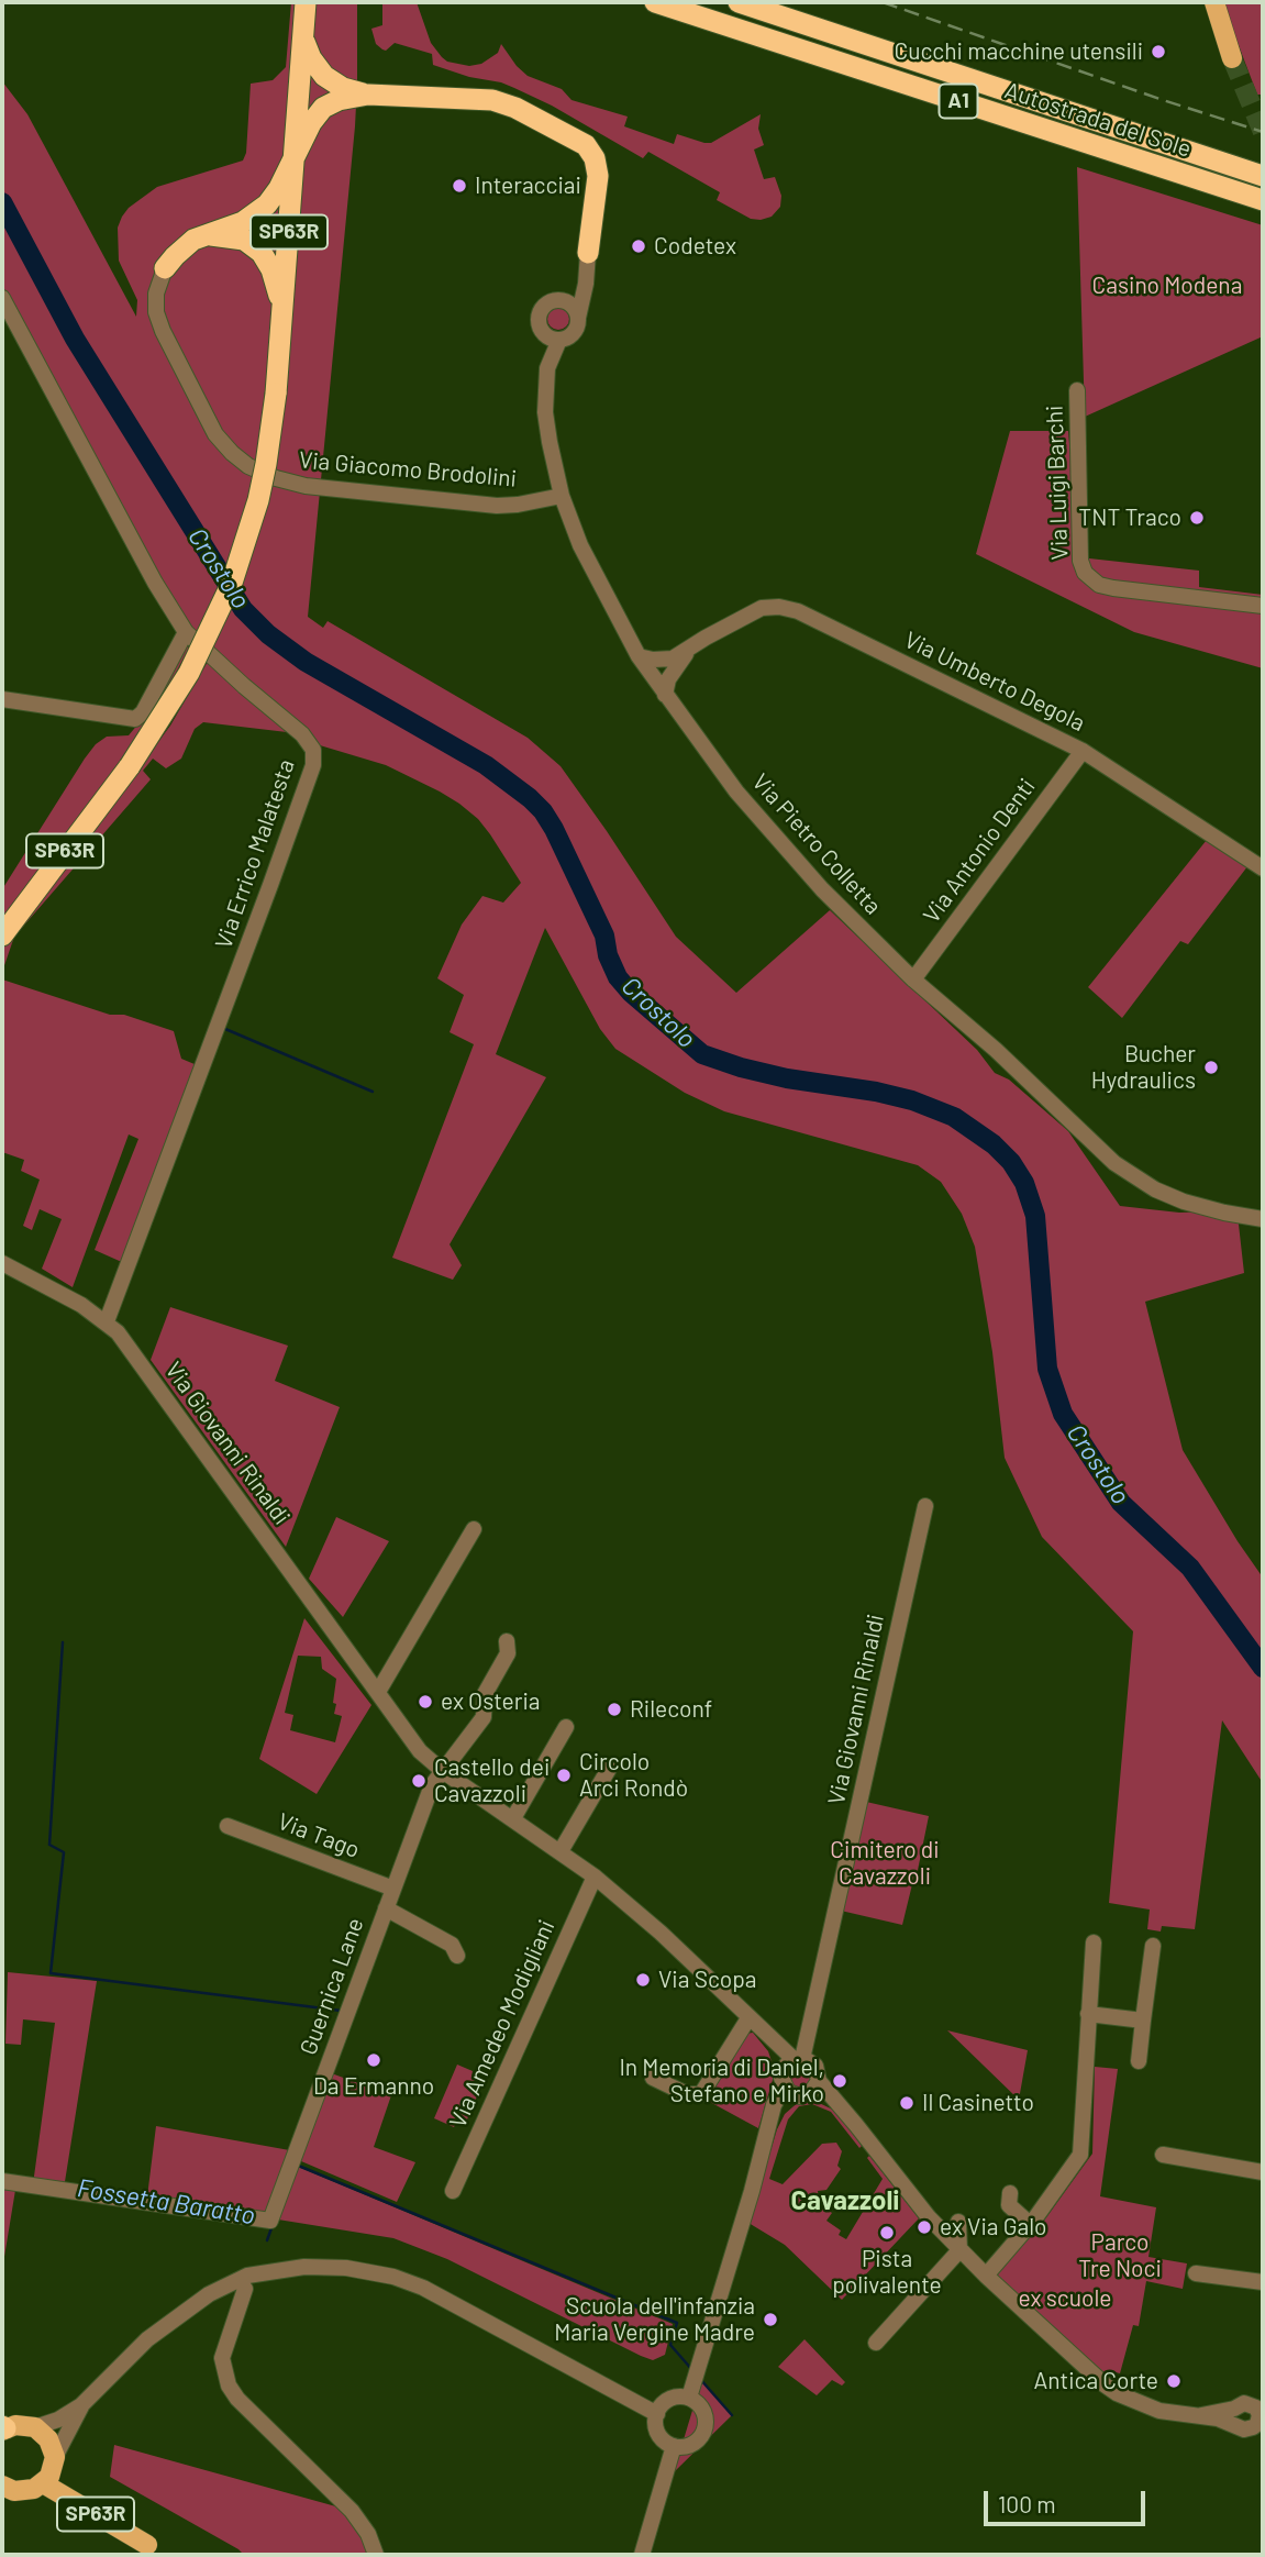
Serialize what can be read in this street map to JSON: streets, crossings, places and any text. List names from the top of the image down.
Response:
{
  "streets": {
    "highway": ["A1", "Autostrada del Sole", "SP63R"],
    "street": [
      "Via Giacomo Brodolini",
      "Via Luigi Barchi",
      "Via Umberto Degola",
      "Via Pietro Colletta",
      "Via Antonio Denti",
      "Via Errico Malatesta",
      "Via Giovanni Rinaldi",
      "Via Tago",
      "Guernica Lane",
      "Via Amedeo Modigliani"
    ]
  },
  "crossings": [
    ["Via Giacomo Brodolini", "Via Pietro Colletta"],
    ["Via Umberto Degola", "Via Pietro Colletta"],
    ["Via Umberto Degola", "Via Antonio Denti"],
    ["Via Pietro Colletta", "Via Antonio Denti"],
    ["Via Errico Malatesta", "Via Giovanni Rinaldi"],
    ["Via Giovanni Rinaldi", "Guernica Lane"],
    ["Via Giovanni Rinaldi", "Via Amedeo Modigliani"],
    ["Via Tago", "Guernica Lane"]
  ],
  "districts": ["Cavazzoli"],
  "water": ["Crostolo", "Fossetta Baratto"],
  "parks": [
    "Casino Modena",
    "Cimitero di Cavazzoli",
    "Parco Tre Noci",
    "ex scuole"
  ],
  "places": [
    "Cucchi macchine utensili",
    "Interacciai",
    "Codetex",
    "TNT Traco",
    "Bucher Hydraulics",
    "ex Osteria",
    "Rileconf",
    "Circolo Arci Rondò",
    "Castello dei Cavazzoli",
    "Via Scopa",
    "Da Ermanno",
    "In Memoria di Daniel, Stefano e Mirko",
    "Il Casinetto",
    "ex Via Galo",
    "Pista polivalente",
    "Scuola dell'infanzia Maria Vergine Madre",
    "Antica Corte"
  ],
  "scale_bar": "100 m"
}
